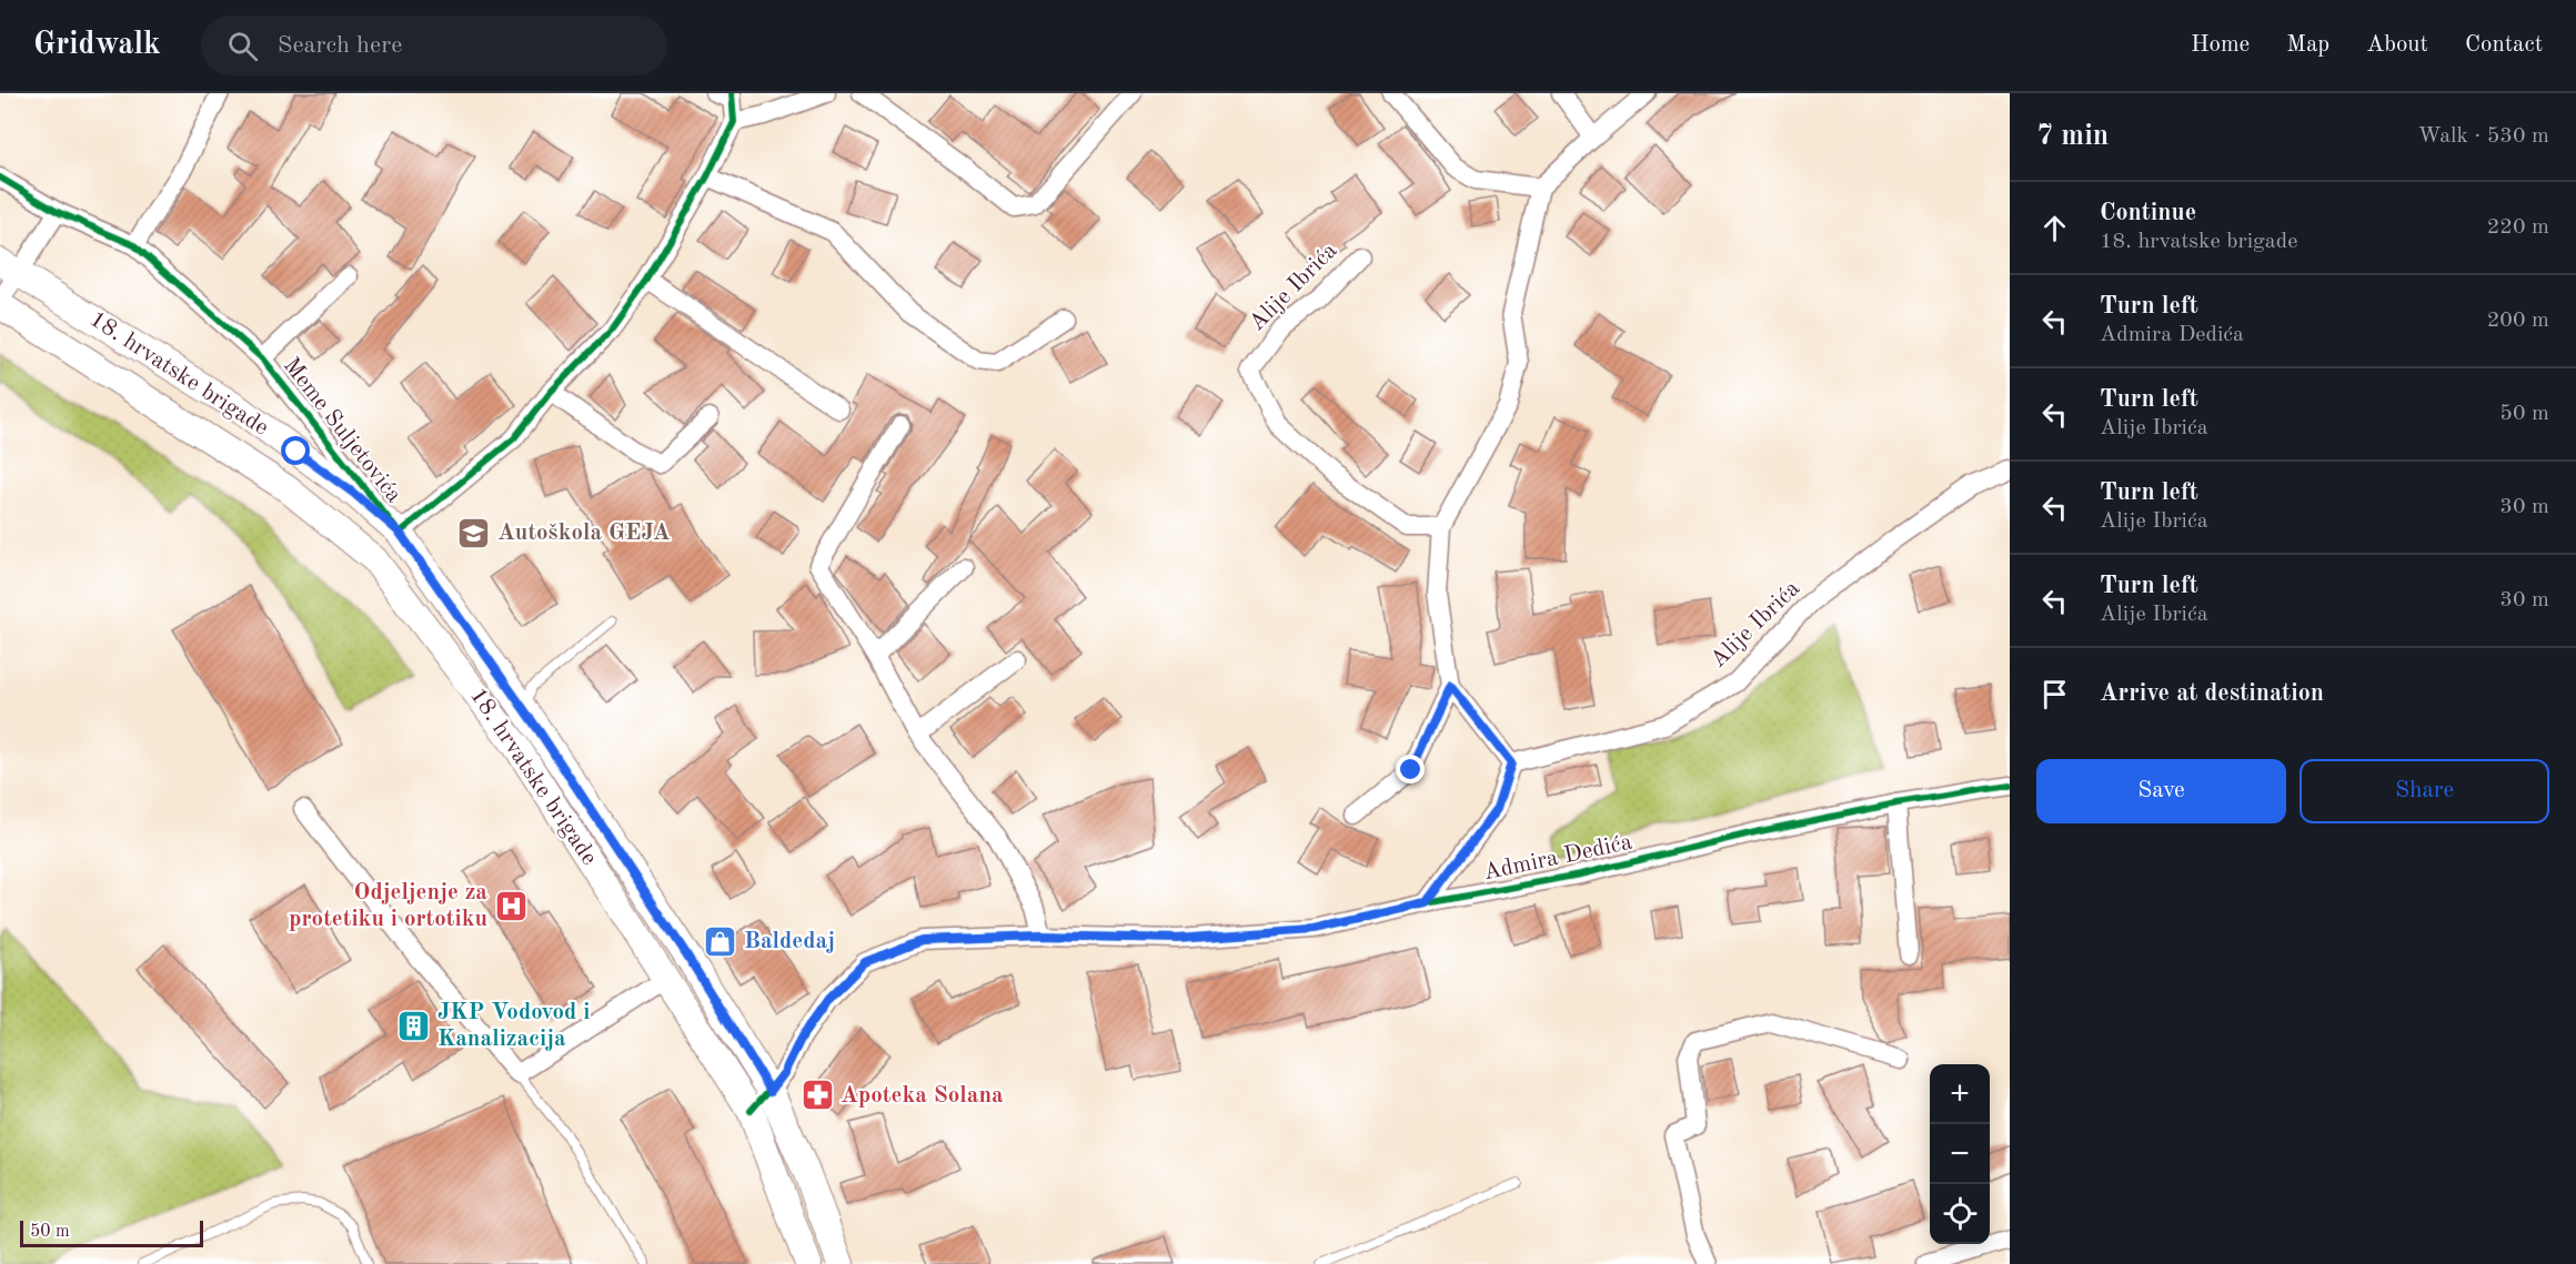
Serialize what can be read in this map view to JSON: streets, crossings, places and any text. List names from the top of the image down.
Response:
{
  "streets": {
    "main road": ["18. hrvatske brigade"],
    "street": ["Alije Ibrića", "Meme Suljetovića", "Admira Dedića"]
  },
  "crossings": [
    ["18. hrvatske brigade", "Meme Suljetovića"],
    ["18. hrvatske brigade", "Admira Dedića"]
  ],
  "places": {
    "school or university": ["Autoškola GEJA"],
    "hospital": ["Odjeljenje za protetiku i ortotiku"],
    "shop": ["Baldedaj"],
    "building": ["JKP Vodovod i Kanalizacija"],
    "pharmacy": ["Apoteka Solana"]
  },
  "scale_bar": "50 m",
  "page": {
    "header": "Gridwalk",
    "search": "Search here",
    "nav": [
      "Home",
      "Map",
      "About",
      "Contact"
    ],
    "heading": ["7 min", "Walk · 530 m"],
    "list": [
      ["Continue", "18. hrvatske brigade", "220 m"],
      ["Turn left", "Admira Dedića", "200 m"],
      ["Turn left", "Alije Ibrića", "50 m"],
      ["Turn left", "Alije Ibrića", "30 m"],
      ["Turn left", "Alije Ibrića", "30 m"],
      "Arrive at destination"
    ],
    "buttons": ["Save", "Share"],
    "map_buttons": ["+", "−"],
    "scale": "50 m"
  }
}
